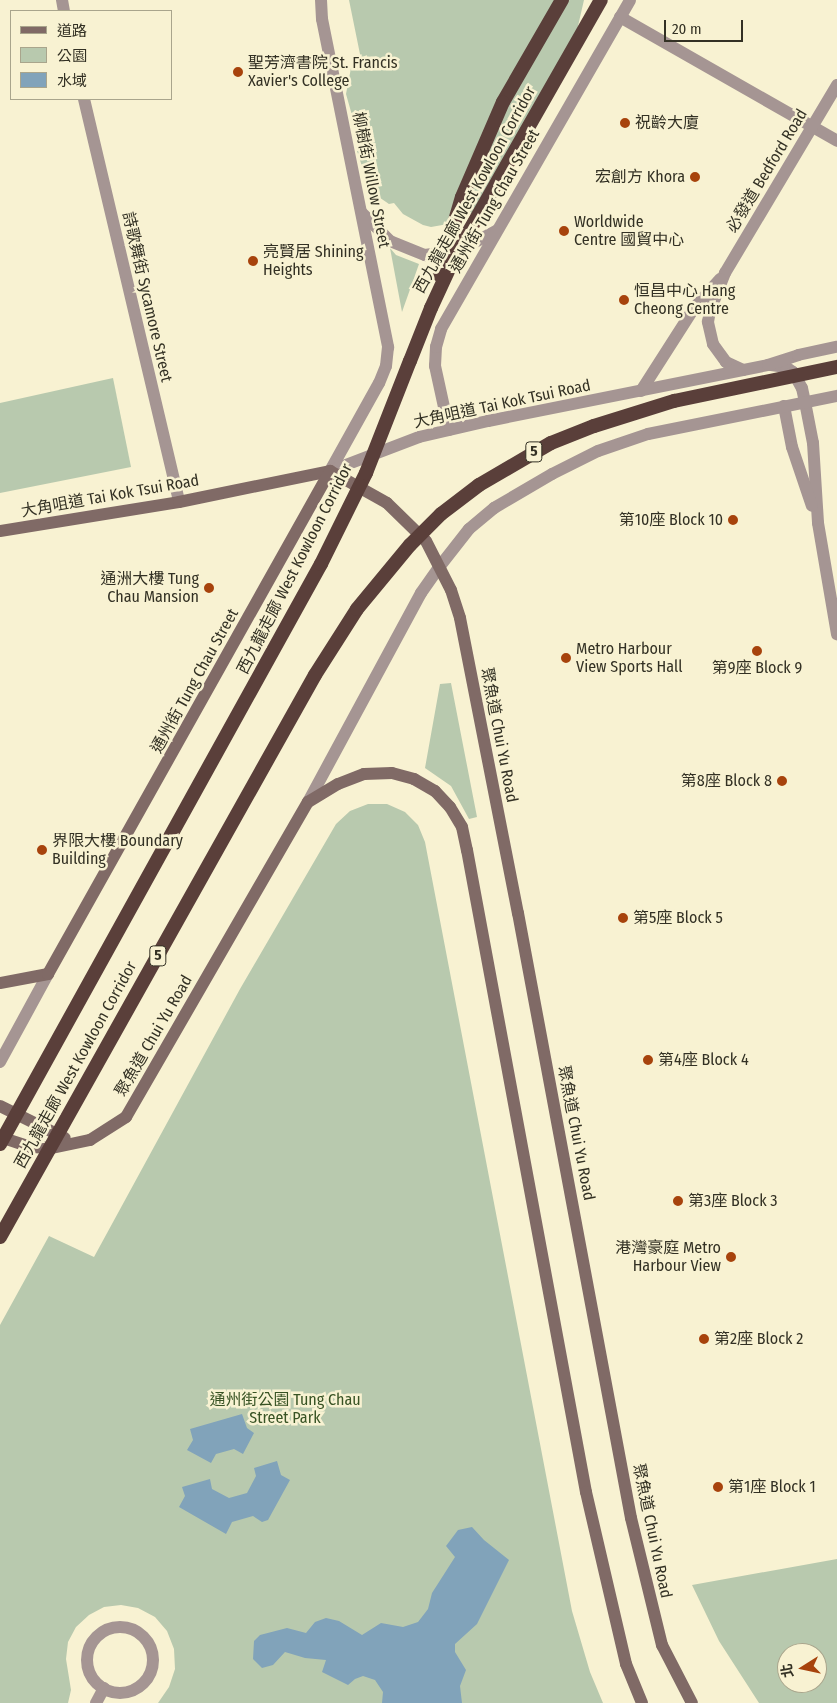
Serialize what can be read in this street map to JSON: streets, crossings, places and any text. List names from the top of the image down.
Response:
{
  "streets": {
    "highway": ["西九龍走廊 West Kowloon Corridor", "5"],
    "main road": ["通州街 Tung Chau Street", "大角咀道 Tai Kok Tsui Road", "聚魚道 Chui Yu Road"],
    "street": ["必發道 Bedford Road", "柳樹街 Willow Street", "詩歌舞街 Sycamore Street"]
  },
  "crossings": [
    ["必發道 Bedford Road", "大角咀道 Tai Kok Tsui Road"],
    ["柳樹街 Willow Street", "通州街 Tung Chau Street"],
    ["通州街 Tung Chau Street", "大角咀道 Tai Kok Tsui Road"],
    ["通州街 Tung Chau Street", "聚魚道 Chui Yu Road"],
    ["詩歌舞街 Sycamore Street", "大角咀道 Tai Kok Tsui Road"],
    ["大角咀道 Tai Kok Tsui Road", "聚魚道 Chui Yu Road"]
  ],
  "parks": ["通州街公園 Tung Chau Street Park"],
  "places": [
    "聖芳濟書院 St. Francis Xavier's College",
    "祝齡大廈",
    "宏創方 Khora",
    "Worldwide Centre 國貿中心",
    "亮賢居 Shining Heights",
    "恒昌中心 Hang Cheong Centre",
    "第10座 Block 10",
    "通洲大樓 Tung Chau Mansion",
    "第9座 Block 9",
    "Metro Harbour View Sports Hall",
    "第8座 Block 8",
    "界限大樓 Boundary Building",
    "第5座 Block 5",
    "第4座 Block 4",
    "第3座 Block 3",
    "港灣豪庭 Metro Harbour View",
    "第2座 Block 2",
    "第1座 Block 1"
  ],
  "legend": ["道路", "公園", "水域"],
  "scale_bar": "20 m",
  "north": "left"
}
